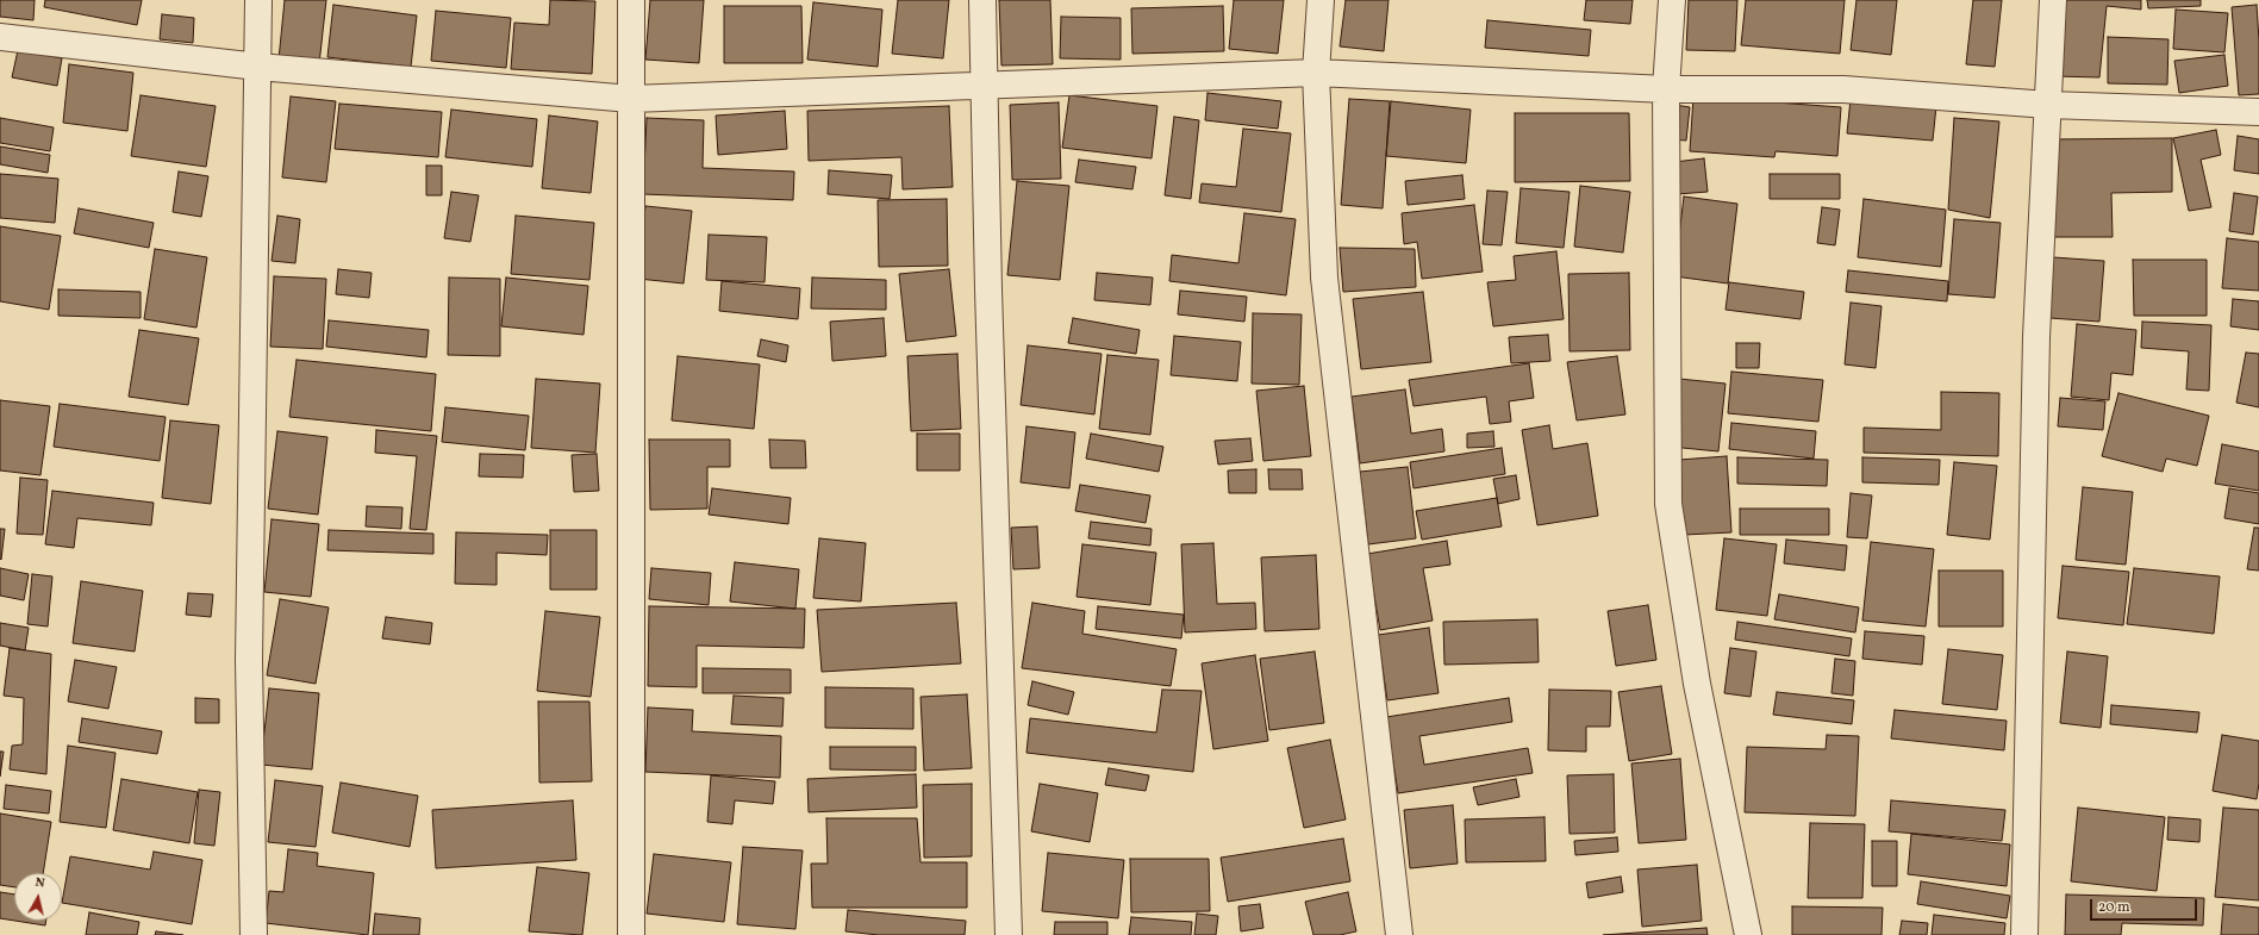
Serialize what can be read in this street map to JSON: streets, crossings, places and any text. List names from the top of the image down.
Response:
{
  "scale_bar": "20 m",
  "north": "top"
}
